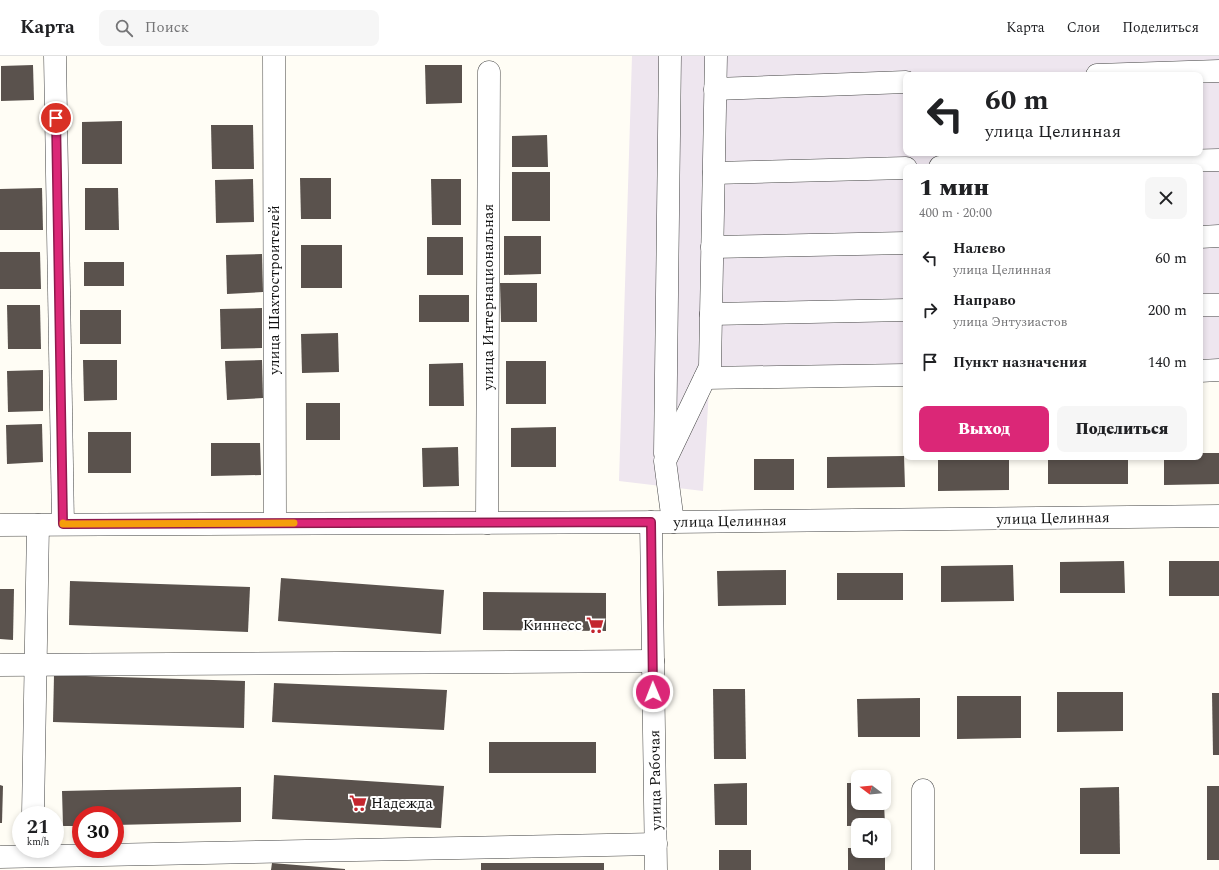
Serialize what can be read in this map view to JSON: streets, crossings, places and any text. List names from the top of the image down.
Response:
{
  "streets": {
    "street": [
      "улица Шахтостроителей",
      "улица Интернациональная",
      "улица Целинная",
      "улица Рабочая"
    ]
  },
  "crossings": [
    ["улица Шахтостроителей", "улица Целинная"],
    ["улица Интернациональная", "улица Целинная"],
    ["улица Целинная", "улица Рабочая"]
  ],
  "places": {
    "supermarket": ["Киннесс", "Надежда"]
  },
  "north": "left",
  "page": {
    "header": "Карта",
    "search": "Поиск",
    "nav": ["Карта", "Слои", "Поделиться"],
    "turn": ["60 m", "улица Целинная"],
    "heading": ["1 мин", "400 m · 20:00"],
    "list": [
      {
        "name": "Налево",
        "note": "улица Целинная",
        "value": "60 m"
      },
      {
        "name": "Направо",
        "note": "улица Энтузиастов",
        "value": "200 m"
      },
      {
        "name": "Пункт назначения",
        "value": "140 m"
      }
    ],
    "buttons": ["Выход", "Поделиться"],
    "speed": "21 km/h",
    "limit": "30"
  }
}
